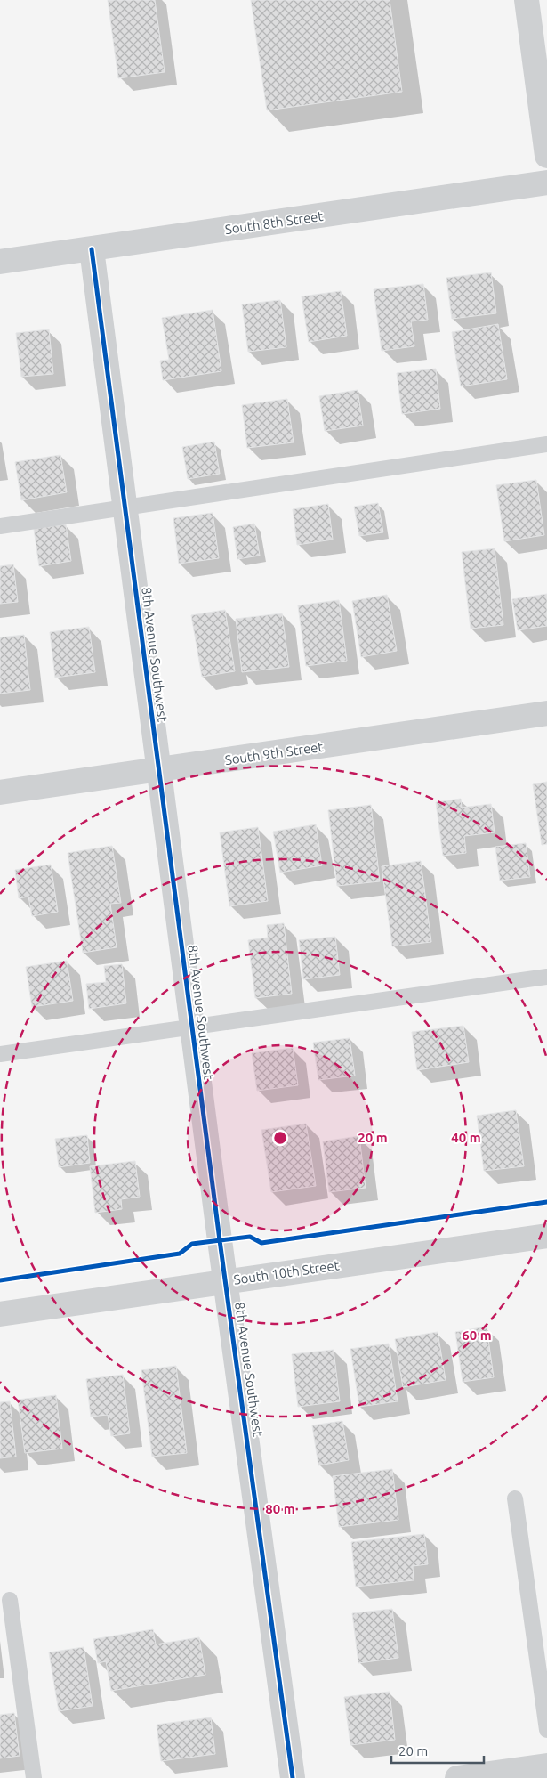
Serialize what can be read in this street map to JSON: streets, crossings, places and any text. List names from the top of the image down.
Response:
{
  "streets": {
    "street": [
      "South 8th Street",
      "8th Avenue Southwest",
      "South 9th Street",
      "South 10th Street"
    ]
  },
  "crossings": [
    ["South 8th Street", "8th Avenue Southwest"],
    ["8th Avenue Southwest", "South 9th Street"],
    ["8th Avenue Southwest", "South 10th Street"]
  ],
  "scale_bar": "20 m",
  "rings": [
    "20 m",
    "40 m",
    "60 m",
    "80 m"
  ]
}
